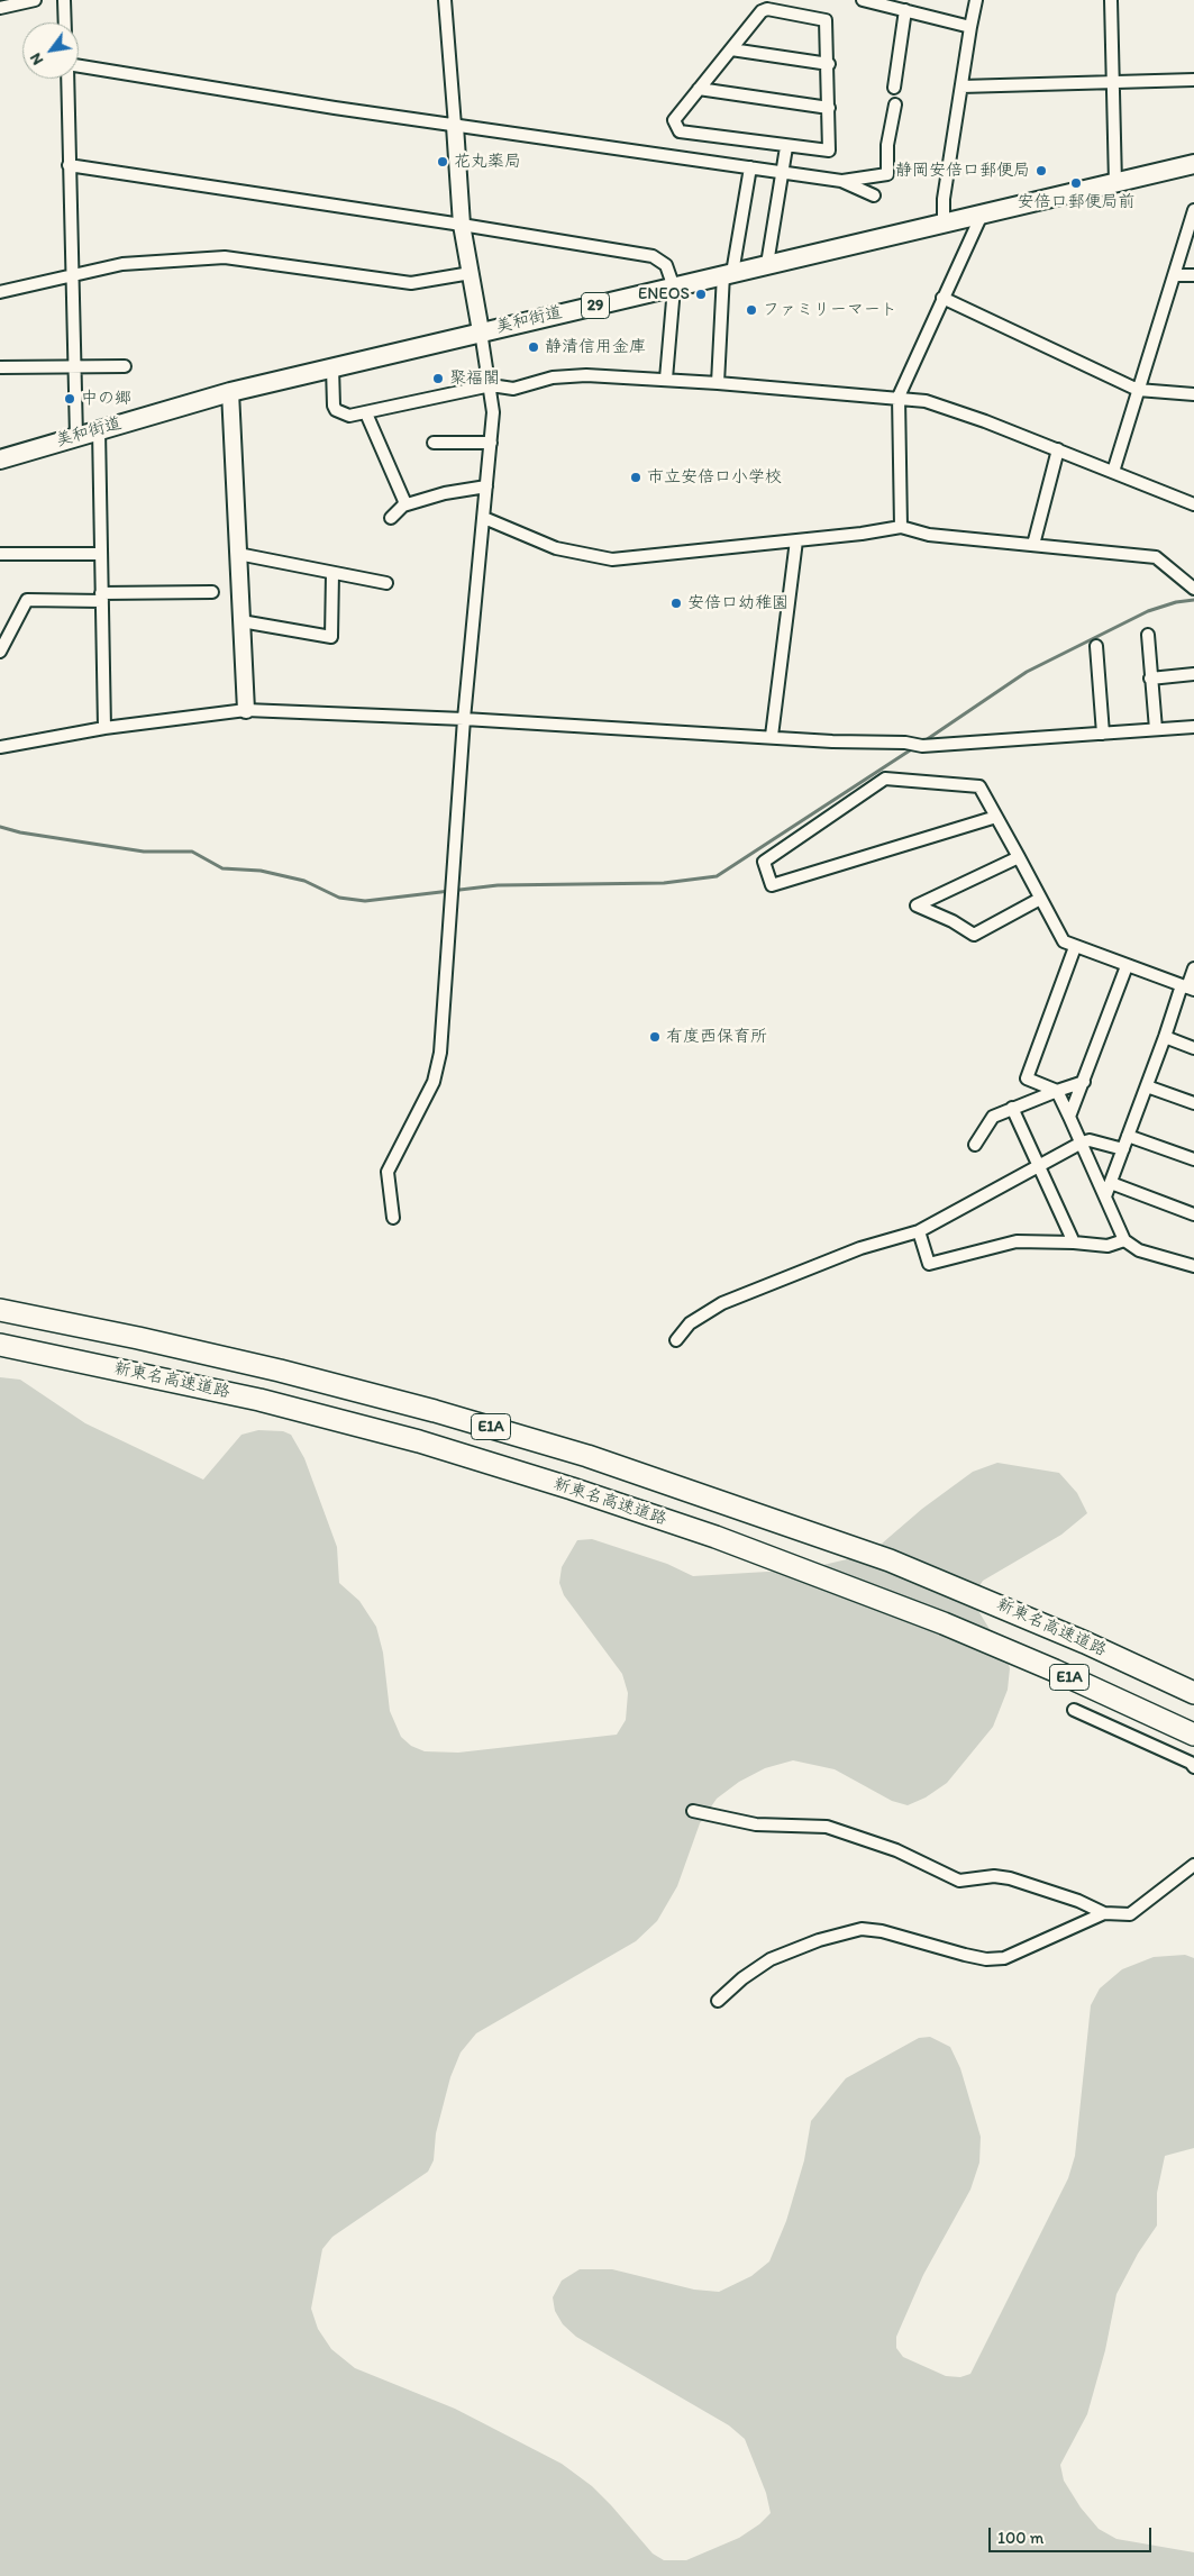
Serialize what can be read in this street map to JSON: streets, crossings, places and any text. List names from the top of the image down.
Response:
{
  "streets": {
    "highway": ["新東名高速道路", "E1A"],
    "main road": ["29", "美和街道"]
  },
  "places": [
    "花丸薬局",
    "静岡安倍口郵便局",
    "安倍口郵便局前",
    "ENEOS",
    "ファミリーマート",
    "静清信用金庫",
    "聚福閣",
    "中の郷",
    "市立安倍口小学校",
    "安倍口幼稚園",
    "有度西保育所"
  ],
  "scale_bar": "100 m",
  "north": "bottom left"
}
